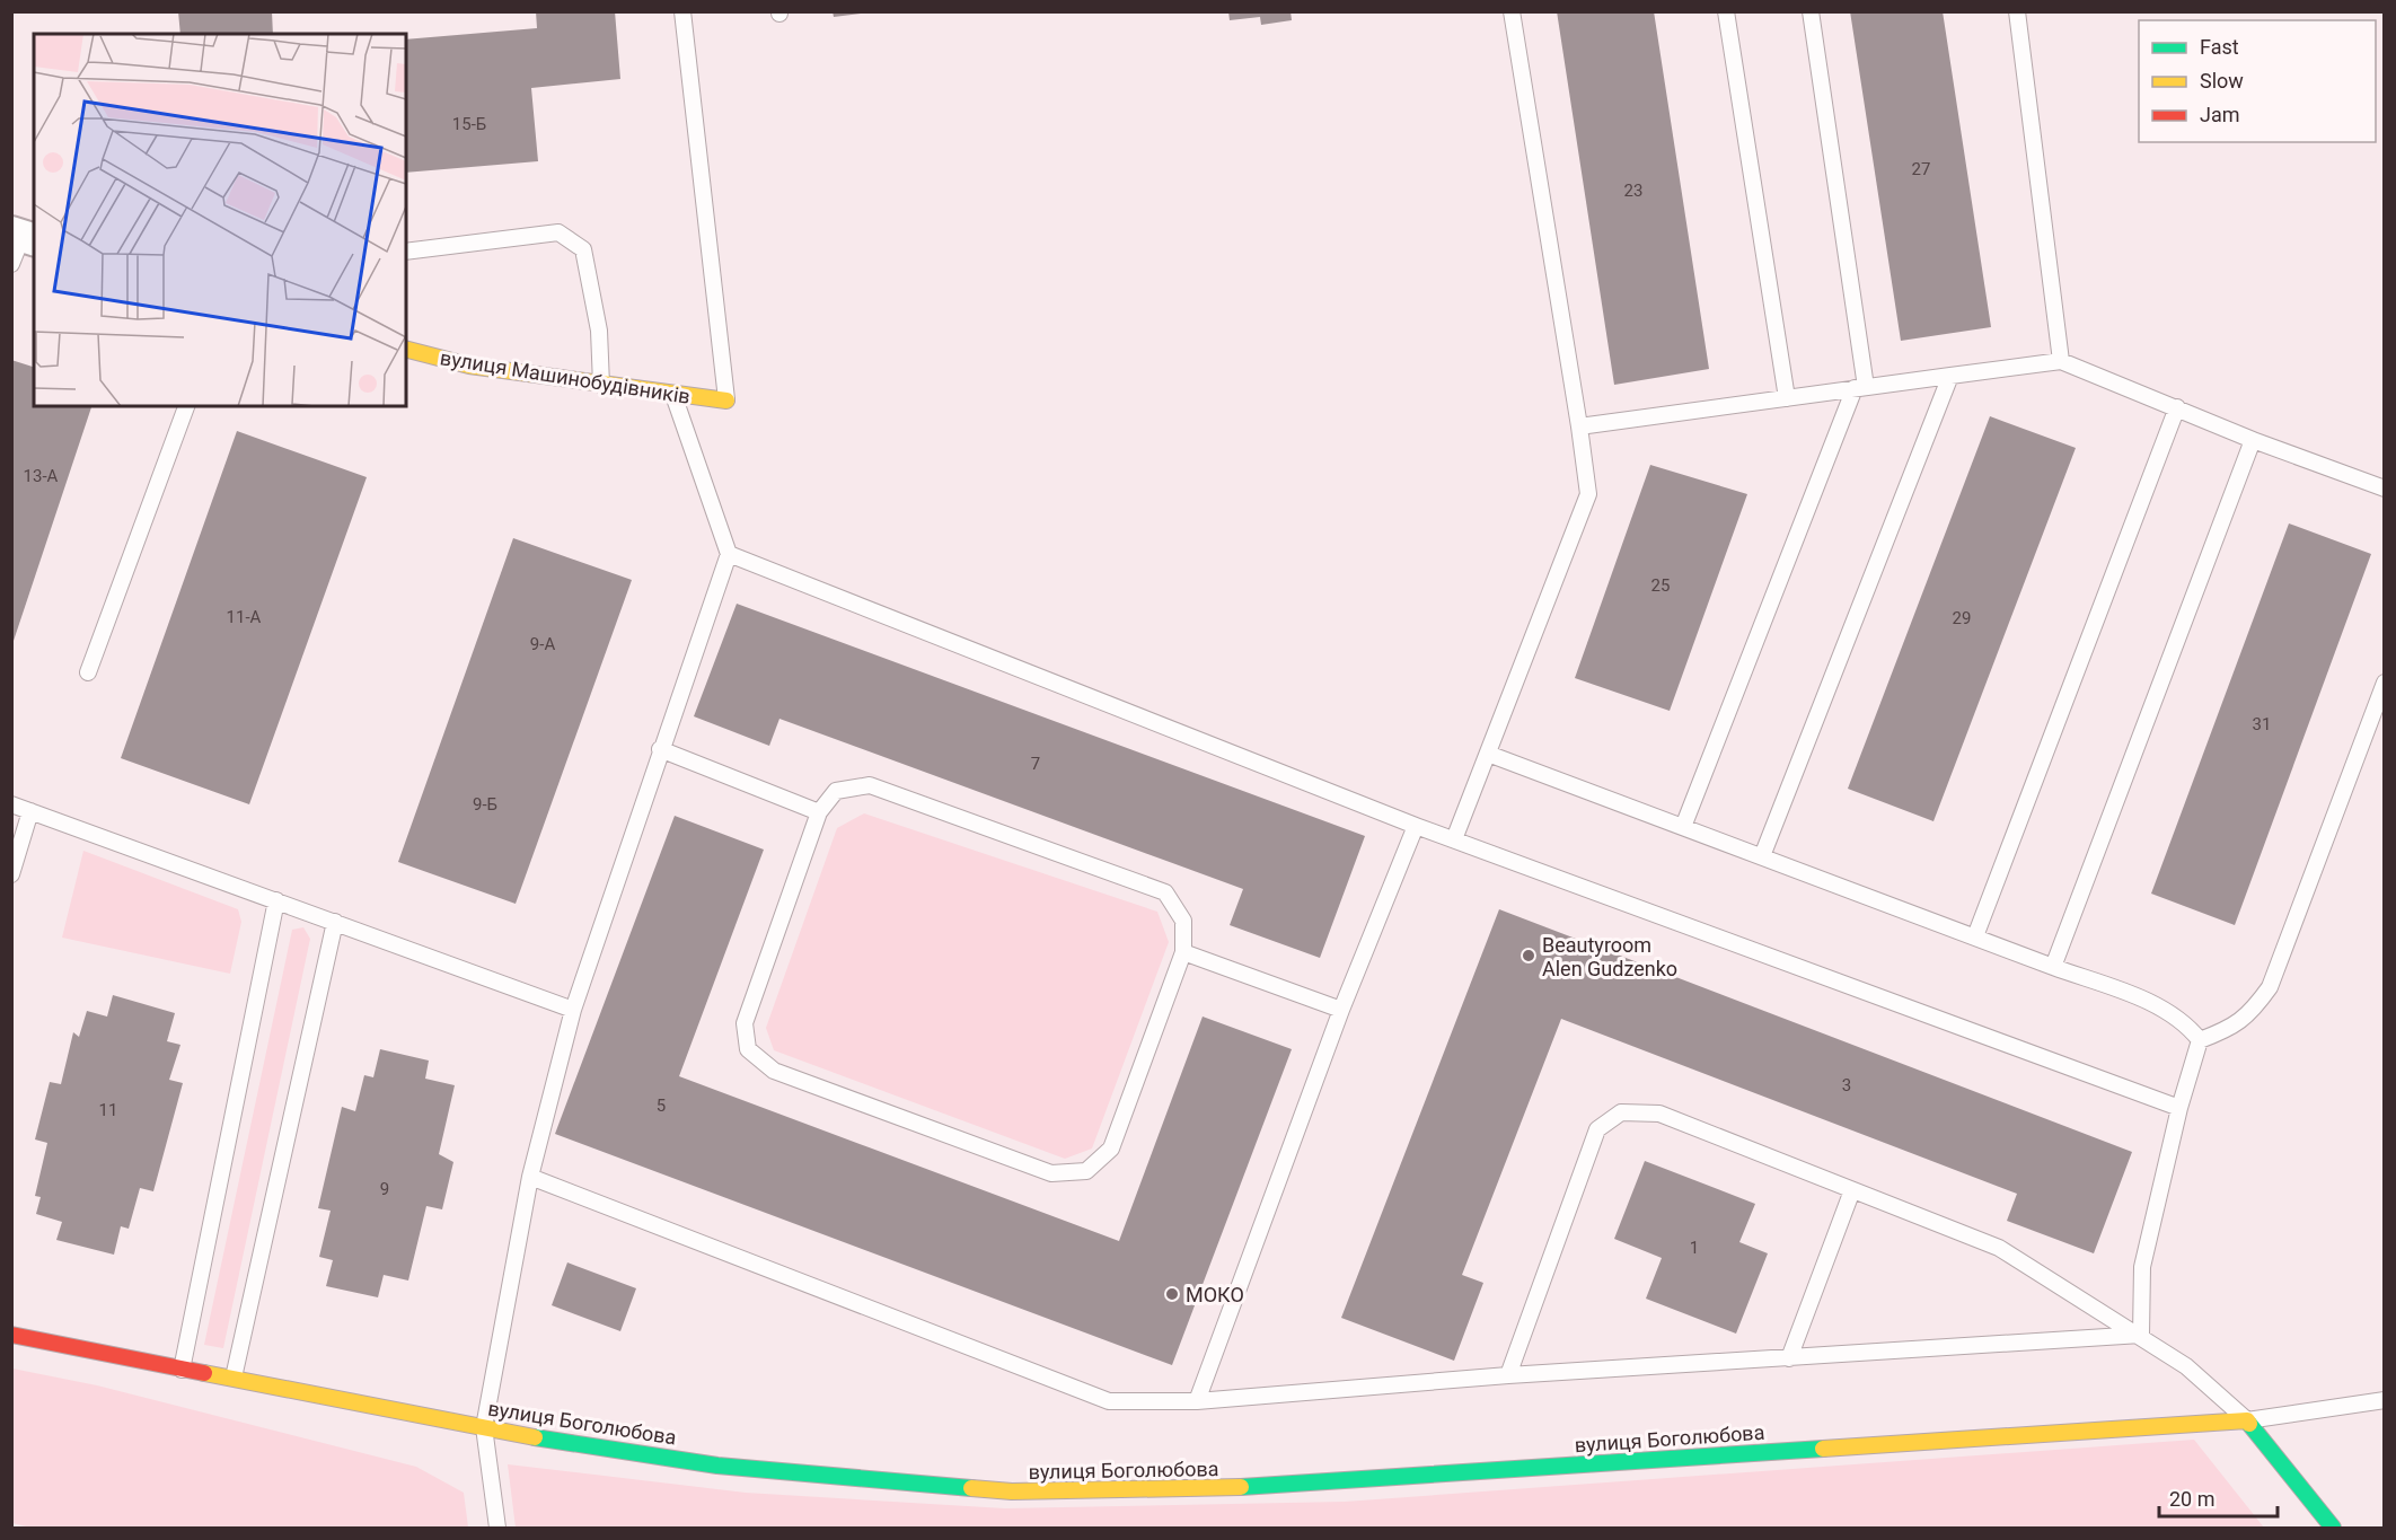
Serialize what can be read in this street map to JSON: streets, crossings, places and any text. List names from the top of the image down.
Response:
{
  "streets": {
    "street": ["вулиця Машинобудівників", "вулиця Боголюбова"]
  },
  "places": ["Beautyroom Alen Gudzenko", "МОКО"],
  "house_numbers": [
    "15-Б",
    "27",
    "23",
    "13-А",
    "25",
    "11-А",
    "29",
    "9-А",
    "31",
    "7",
    "9-Б",
    "3",
    "5",
    "11",
    "9",
    "1"
  ],
  "legend": ["Fast", "Slow", "Jam"],
  "scale_bar": "20 m"
}
